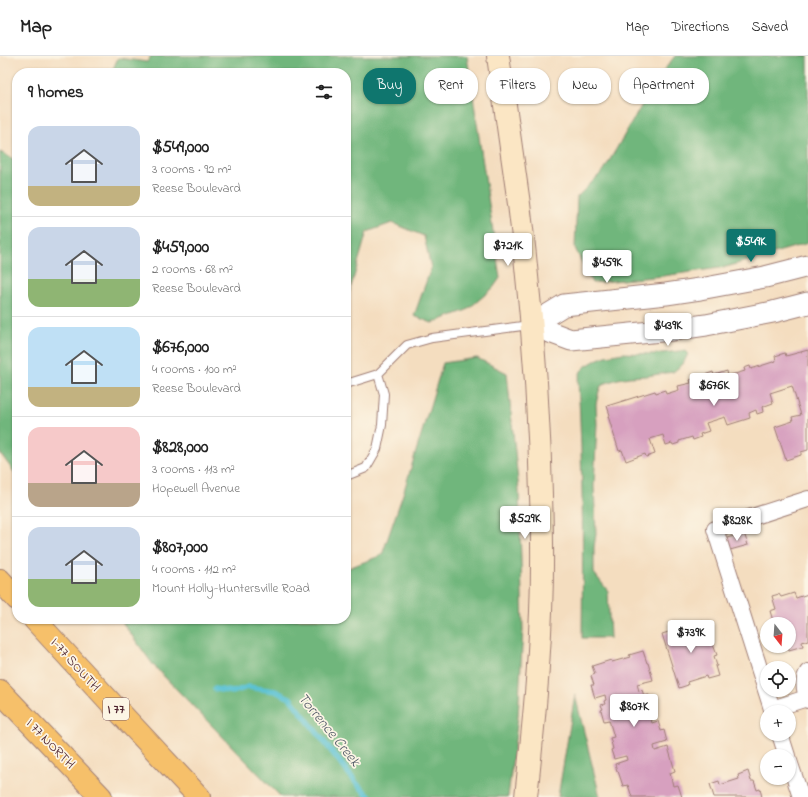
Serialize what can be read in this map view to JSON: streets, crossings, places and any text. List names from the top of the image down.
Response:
{
  "streets": {
    "highway": ["I-77 SOUTH", "I 77", "I 77 NORTH"]
  },
  "water": ["Torrence Creek"],
  "north": "bottom",
  "page": {
    "header": "Map",
    "nav": ["Map", "Directions", "Saved"],
    "chip": [
      "Buy",
      "Rent",
      "Filters",
      "New",
      "Apartment"
    ],
    "heading": "9 homes",
    "list": [
      {
        "name": "$549,000",
        "note": "3 rooms · 92 m² · Reese Boulevard"
      },
      {
        "name": "$459,000",
        "note": "2 rooms · 68 m² · Reese Boulevard"
      },
      {
        "name": "$676,000",
        "note": "4 rooms · 100 m² · Reese Boulevard"
      },
      {
        "name": "$828,000",
        "note": "3 rooms · 113 m² · Hopewell Avenue"
      },
      {
        "name": "$807,000",
        "note": "4 rooms · 112 m² · Mount Holly-Huntersville Road"
      }
    ],
    "price": [
      "$549K",
      "$721K",
      "$459K",
      "$439K",
      "$676K",
      "$529K",
      "$828K",
      "$739K",
      "$807K"
    ],
    "map_buttons": ["+", "−"]
  }
}
